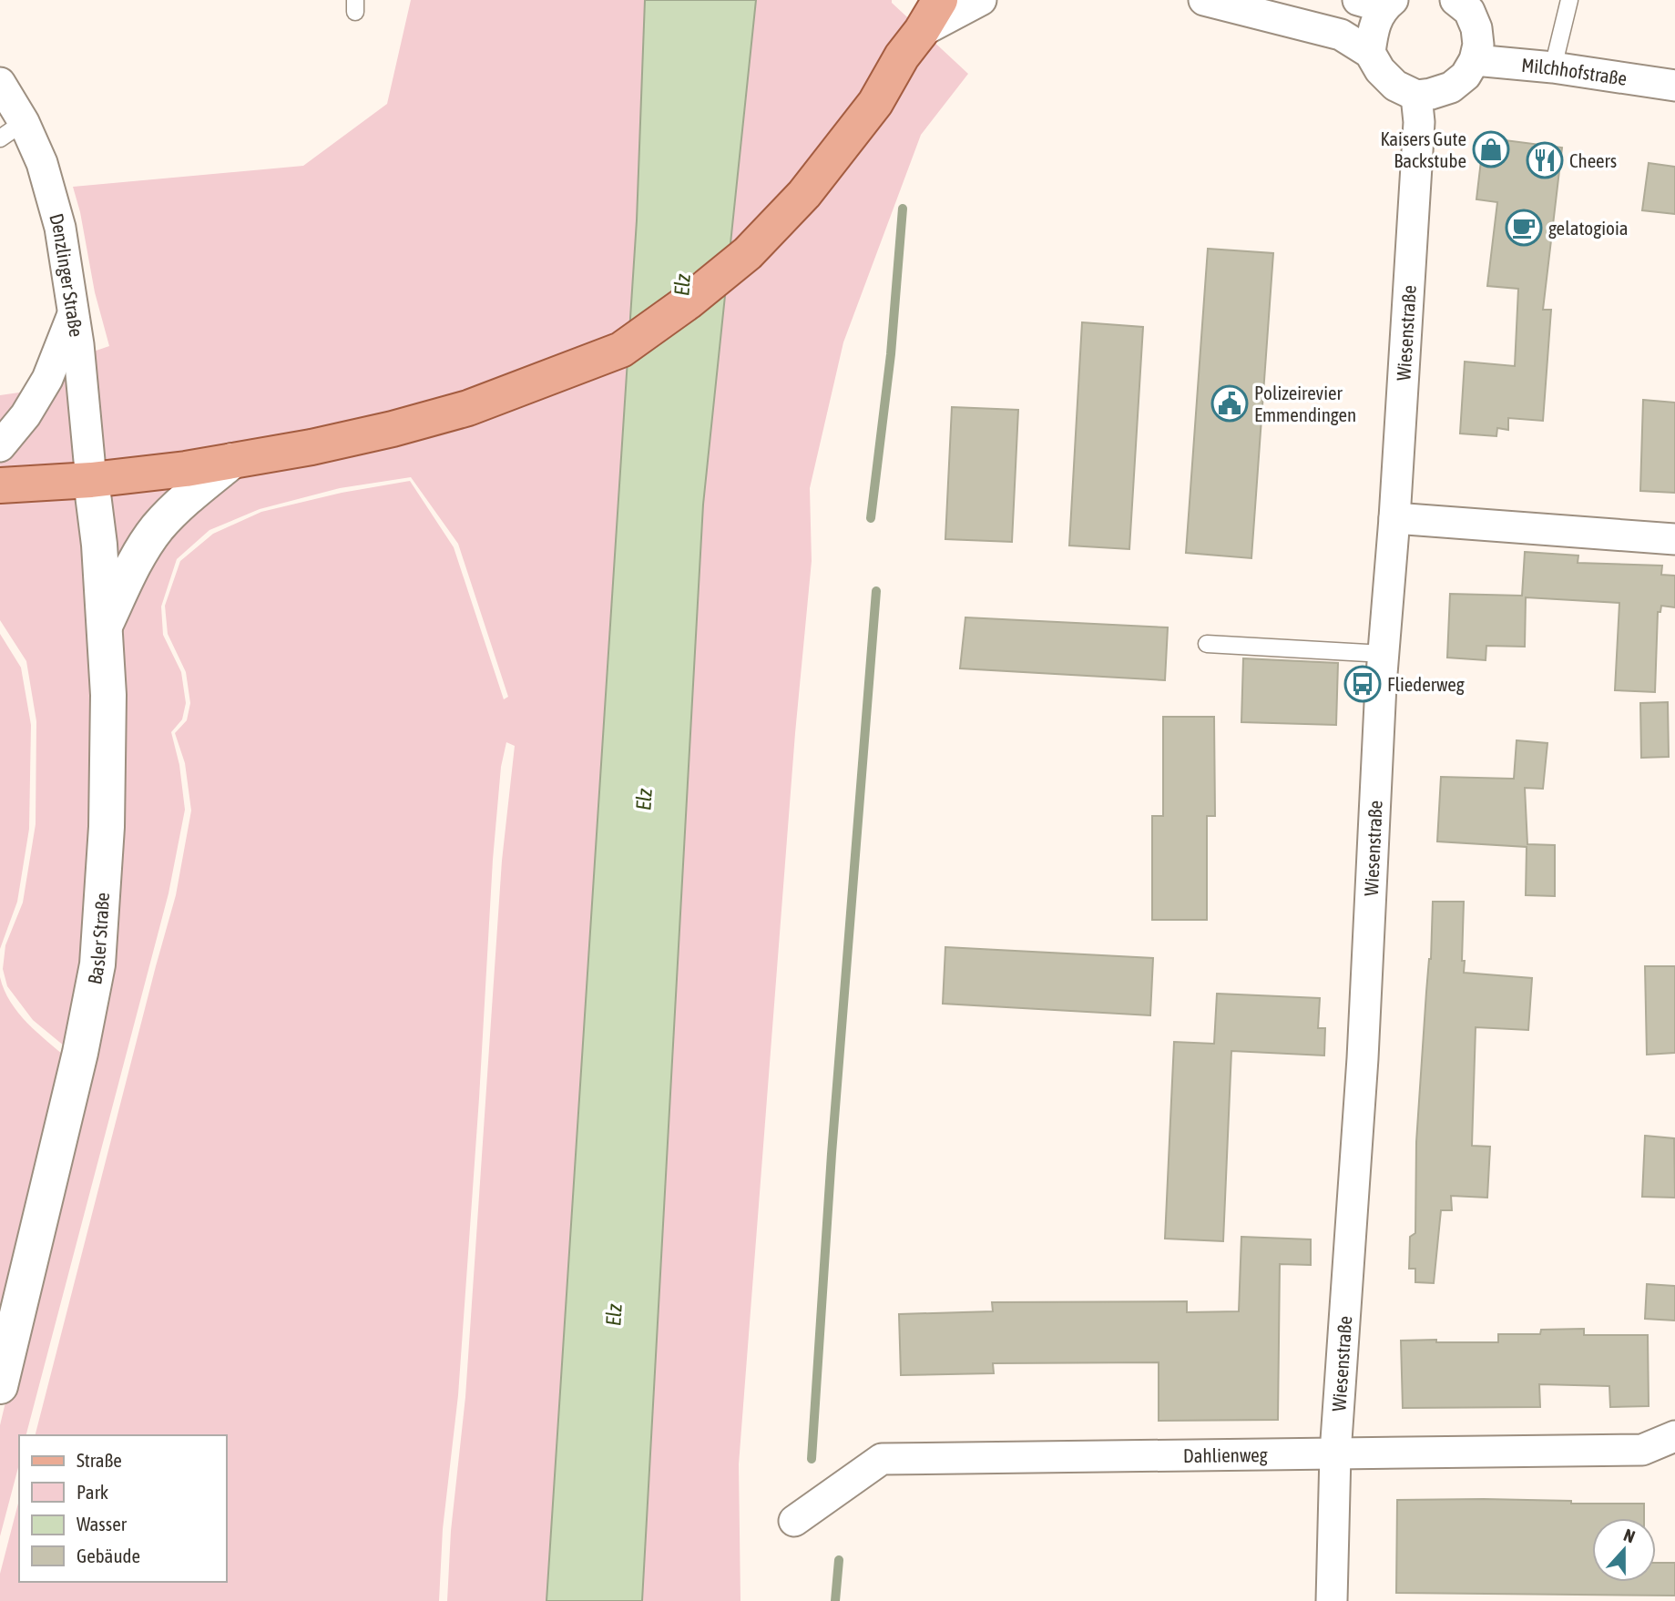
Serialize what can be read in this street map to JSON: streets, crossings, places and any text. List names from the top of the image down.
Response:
{
  "streets": {
    "street": [
      "Milchhofstraße",
      "Denzlinger Straße",
      "Wiesenstraße",
      "Basler Straße",
      "Dahlienweg"
    ]
  },
  "crossings": [
    ["Denzlinger Straße", "Basler Straße"],
    ["Wiesenstraße", "Dahlienweg"]
  ],
  "water": ["Elz"],
  "places": {
    "shop": ["Kaisers Gute Backstube"],
    "restaurant": ["Cheers"],
    "cafe": ["gelatogioia"],
    "public building": ["Polizeirevier Emmendingen"],
    "bus stop": ["Fliederweg"]
  },
  "legend": [
    "Straße",
    "Park",
    "Wasser",
    "Gebäude"
  ],
  "north": "top"
}
